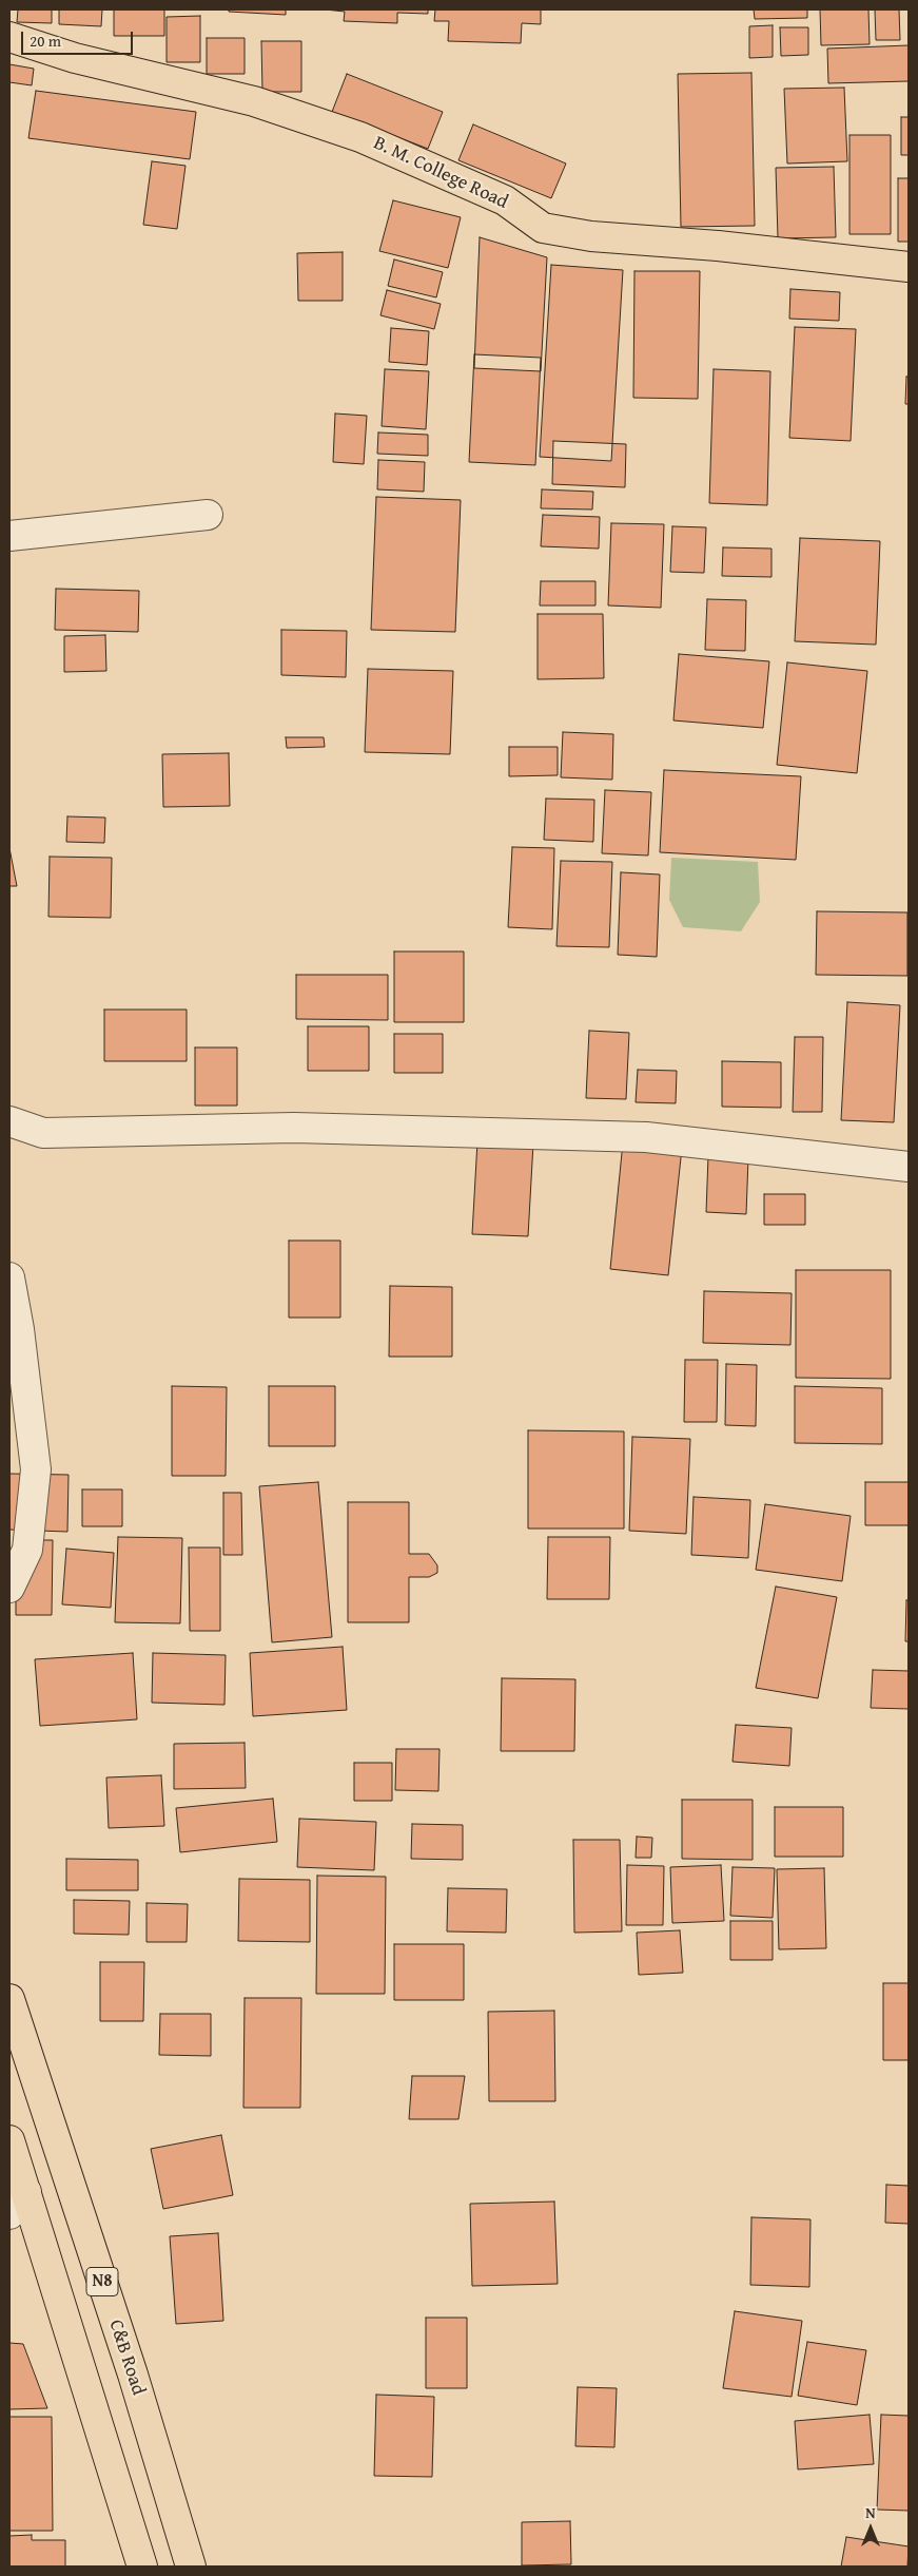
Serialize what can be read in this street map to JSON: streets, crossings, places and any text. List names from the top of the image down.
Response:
{
  "streets": {
    "main road": ["B. M. College Road", "N8", "C&B Road"]
  },
  "scale_bar": "20 m",
  "north": "top"
}
